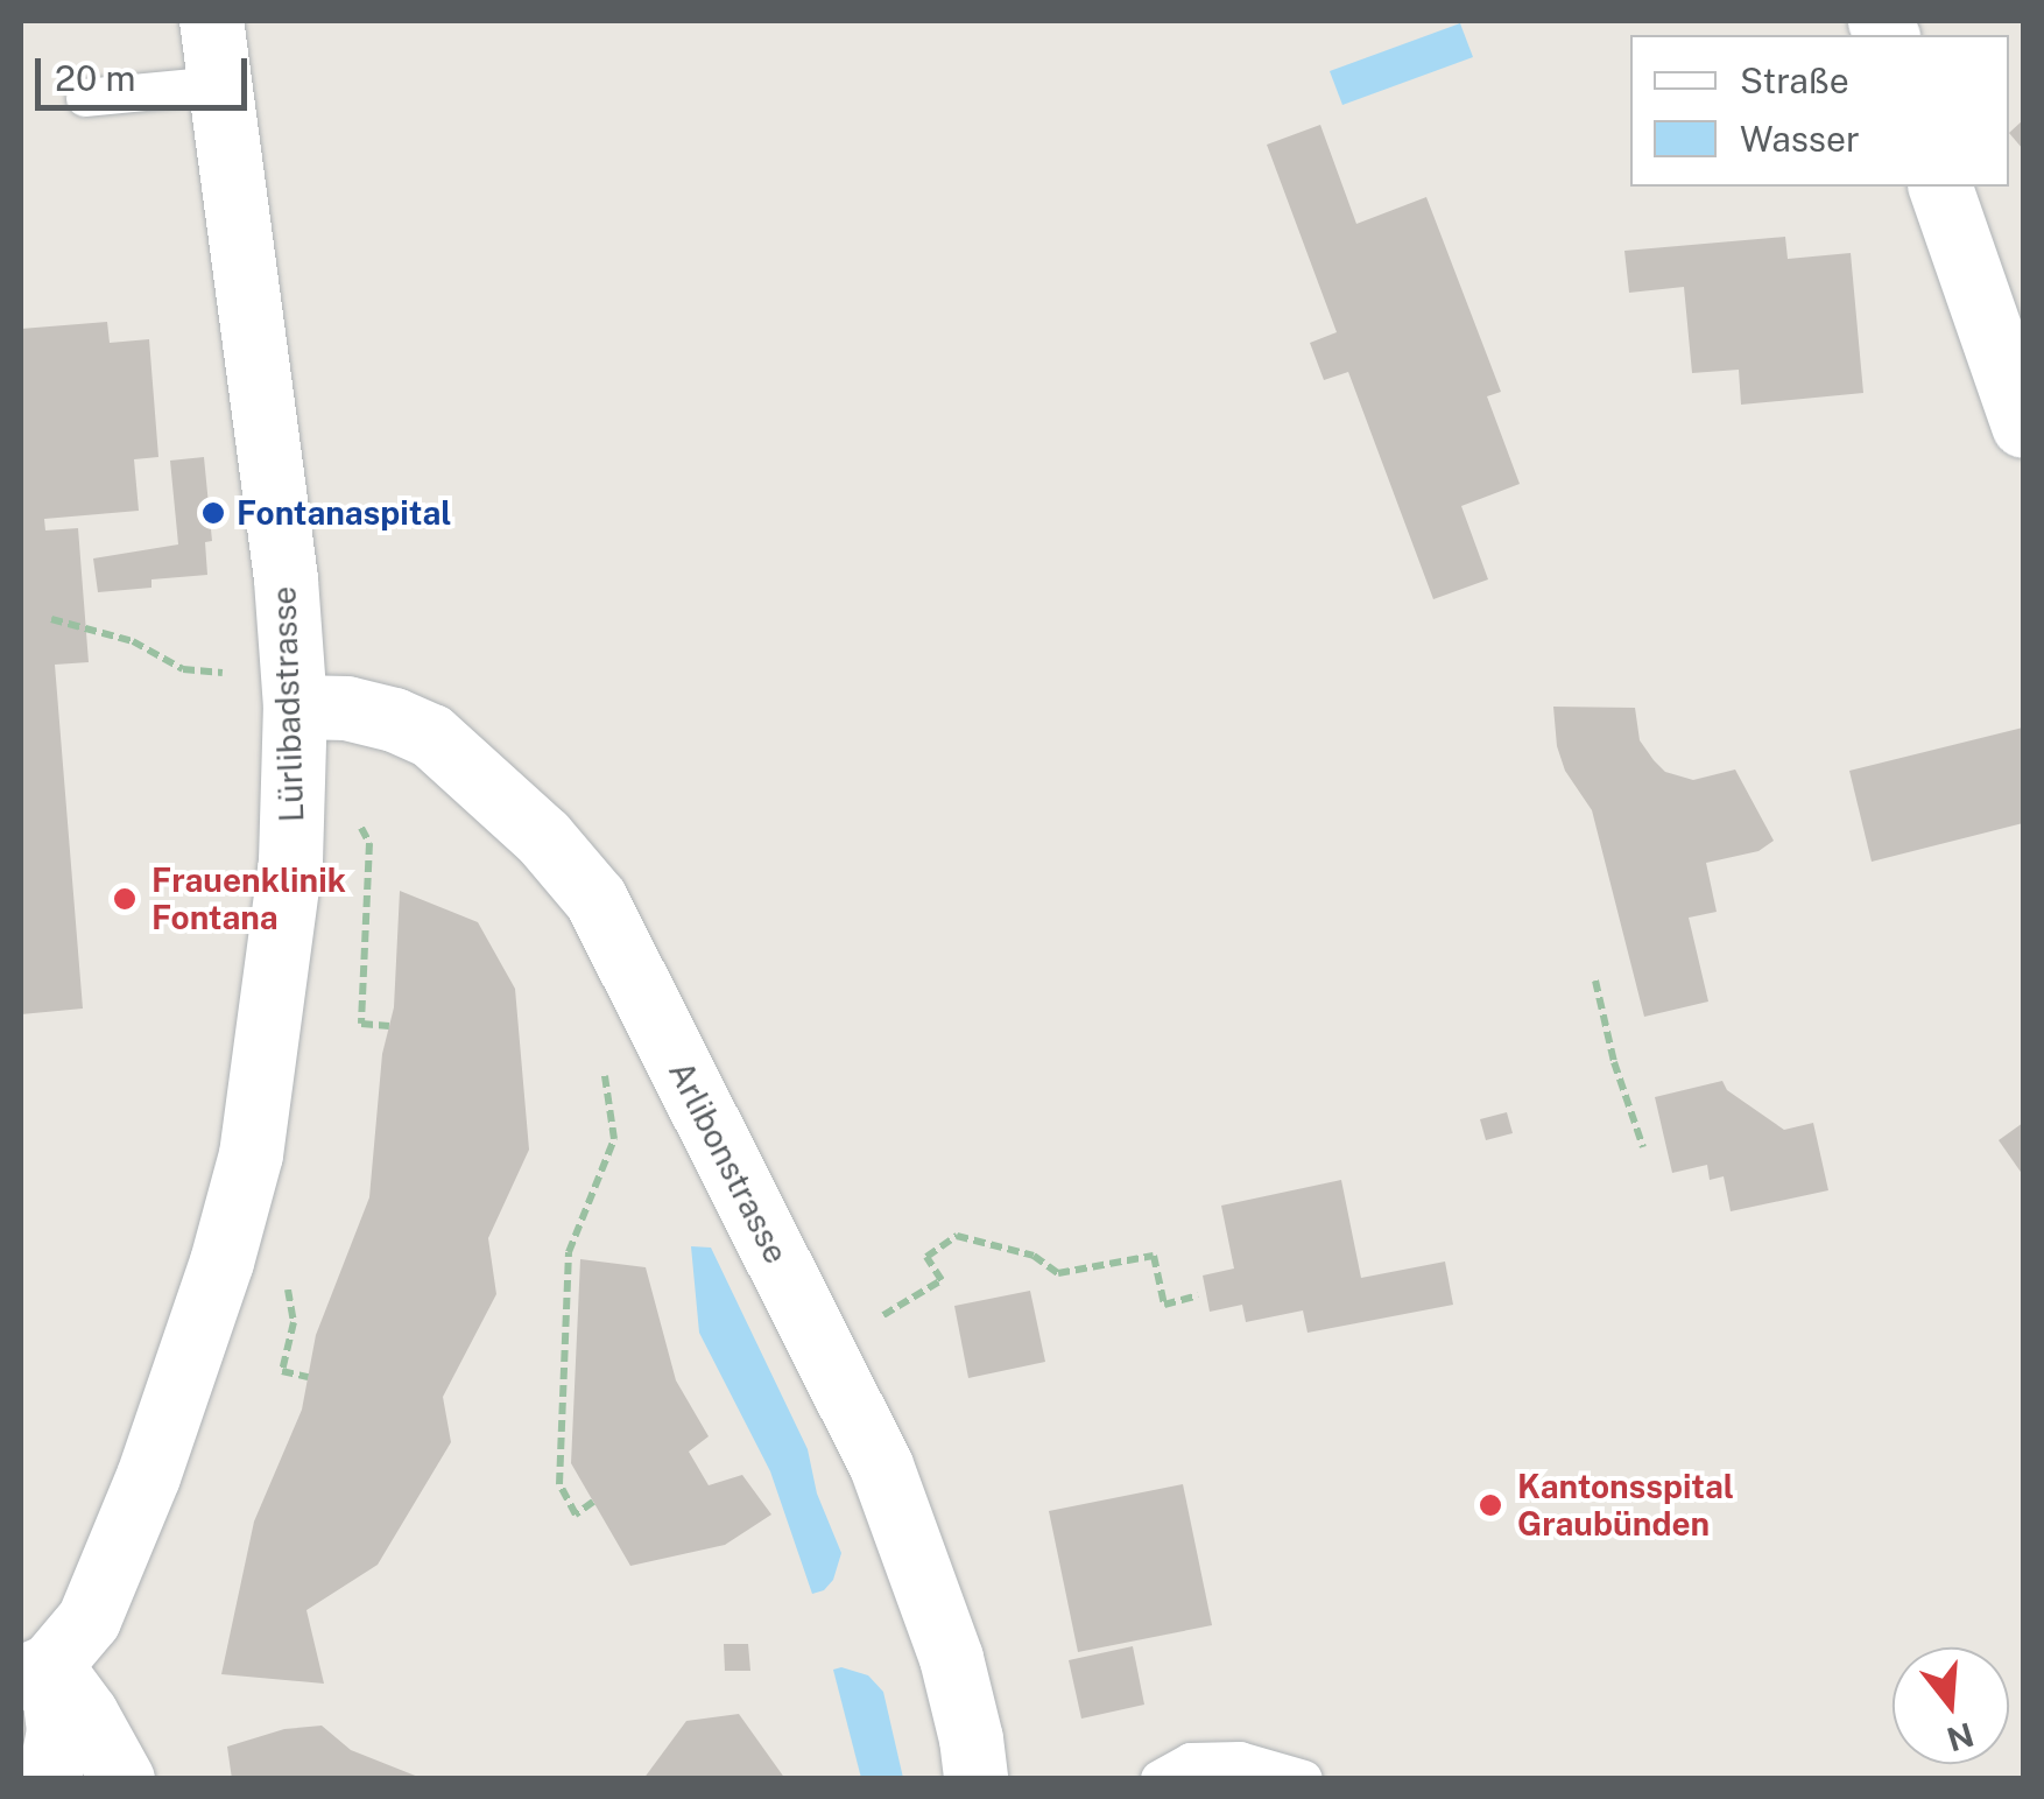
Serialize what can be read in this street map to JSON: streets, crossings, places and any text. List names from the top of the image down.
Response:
{
  "streets": {
    "street": ["Lürlibadstrasse", "Arlibonstrasse"]
  },
  "crossings": [
    ["Lürlibadstrasse", "Arlibonstrasse"]
  ],
  "places": ["Fontanaspital", "Frauenklinik Fontana", "Kantonsspital Graubünden"],
  "legend": ["Straße", "Wasser"],
  "scale_bar": "20 m",
  "north": "bottom"
}
